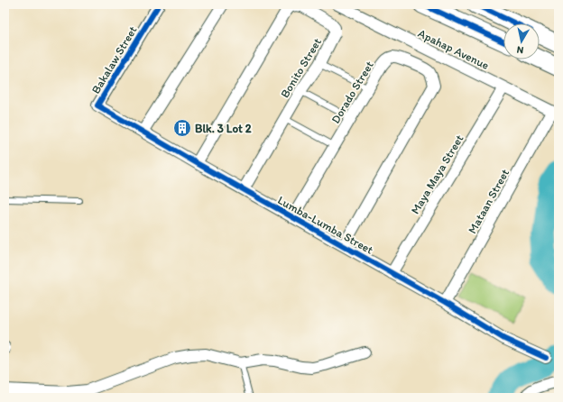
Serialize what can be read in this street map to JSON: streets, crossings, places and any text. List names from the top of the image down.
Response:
{
  "streets": {
    "street": [
      "Apahap Avenue",
      "Bakalaw Street",
      "Bonito Street",
      "Dorado Street",
      "Maya Maya Street",
      "Mataan Street",
      "Lumba-Lumba Street"
    ]
  },
  "crossings": [
    ["Apahap Avenue", "Maya Maya Street"],
    ["Apahap Avenue", "Mataan Street"],
    ["Bakalaw Street", "Lumba-Lumba Street"],
    ["Bonito Street", "Lumba-Lumba Street"],
    ["Dorado Street", "Lumba-Lumba Street"],
    ["Maya Maya Street", "Lumba-Lumba Street"],
    ["Mataan Street", "Lumba-Lumba Street"]
  ],
  "places": {
    "building": ["Blk. 3 Lot 2"]
  },
  "north": "bottom"
}
